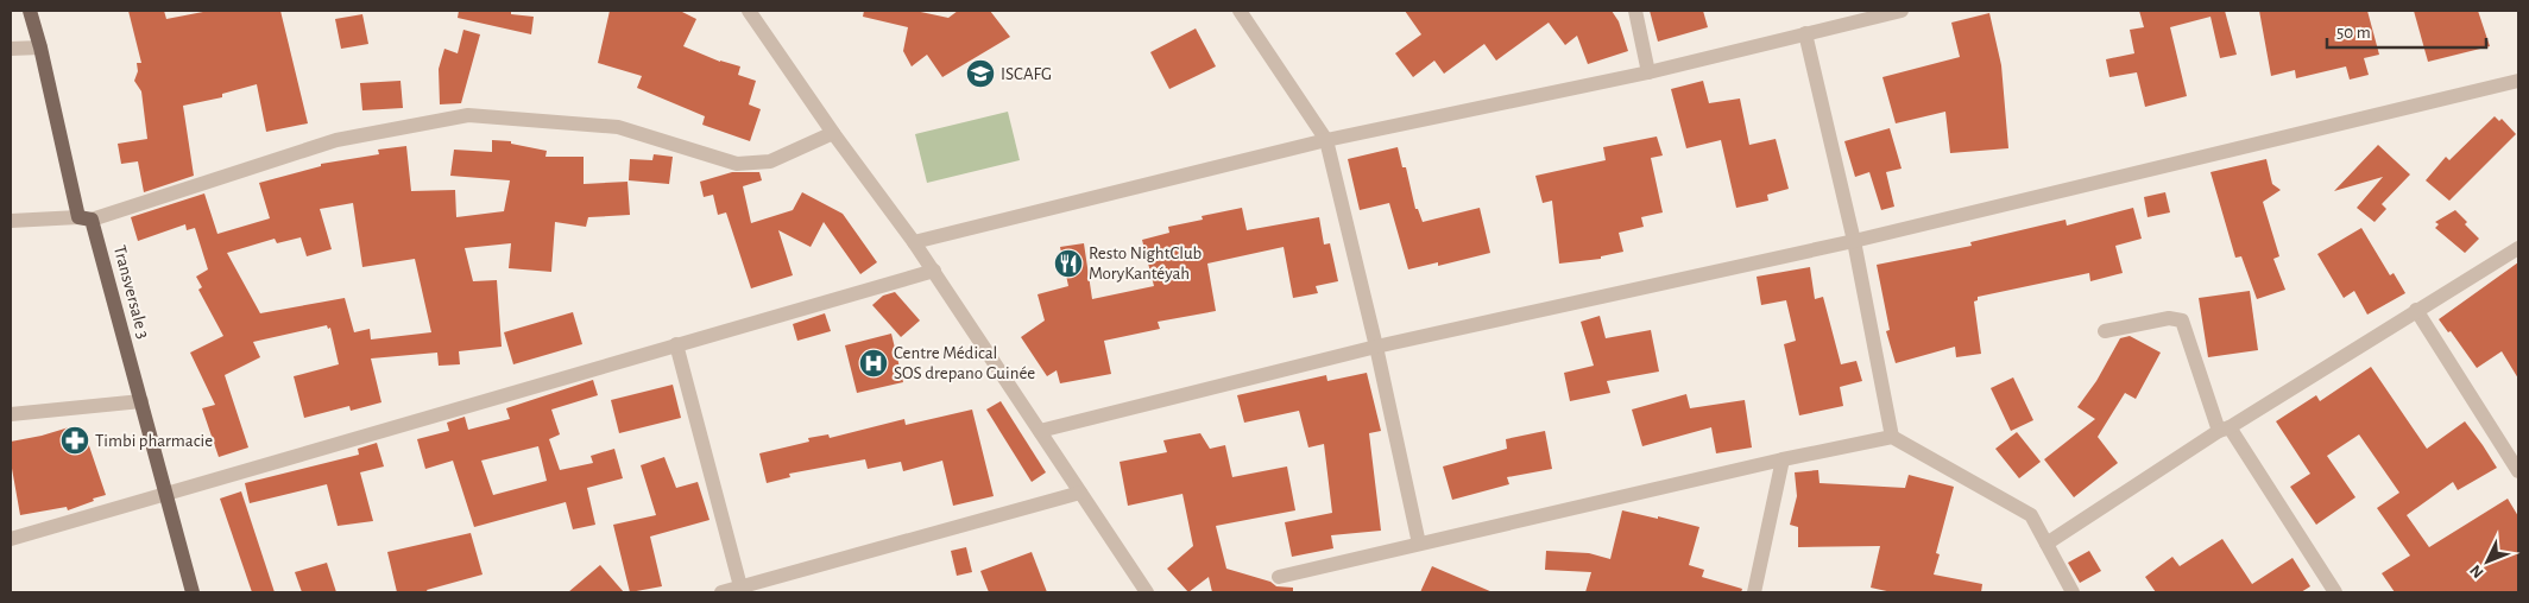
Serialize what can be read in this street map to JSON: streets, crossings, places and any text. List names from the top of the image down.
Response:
{
  "streets": {
    "main road": ["Transversale 3"]
  },
  "places": {
    "school or university": ["ISCAFG"],
    "restaurant": ["Resto NightClub MoryKantéyah"],
    "hospital": ["Centre Médical SOS drepano Guinée"],
    "pharmacy": ["Timbi pharmacie"]
  },
  "scale_bar": "50 m",
  "north": "bottom left"
}
